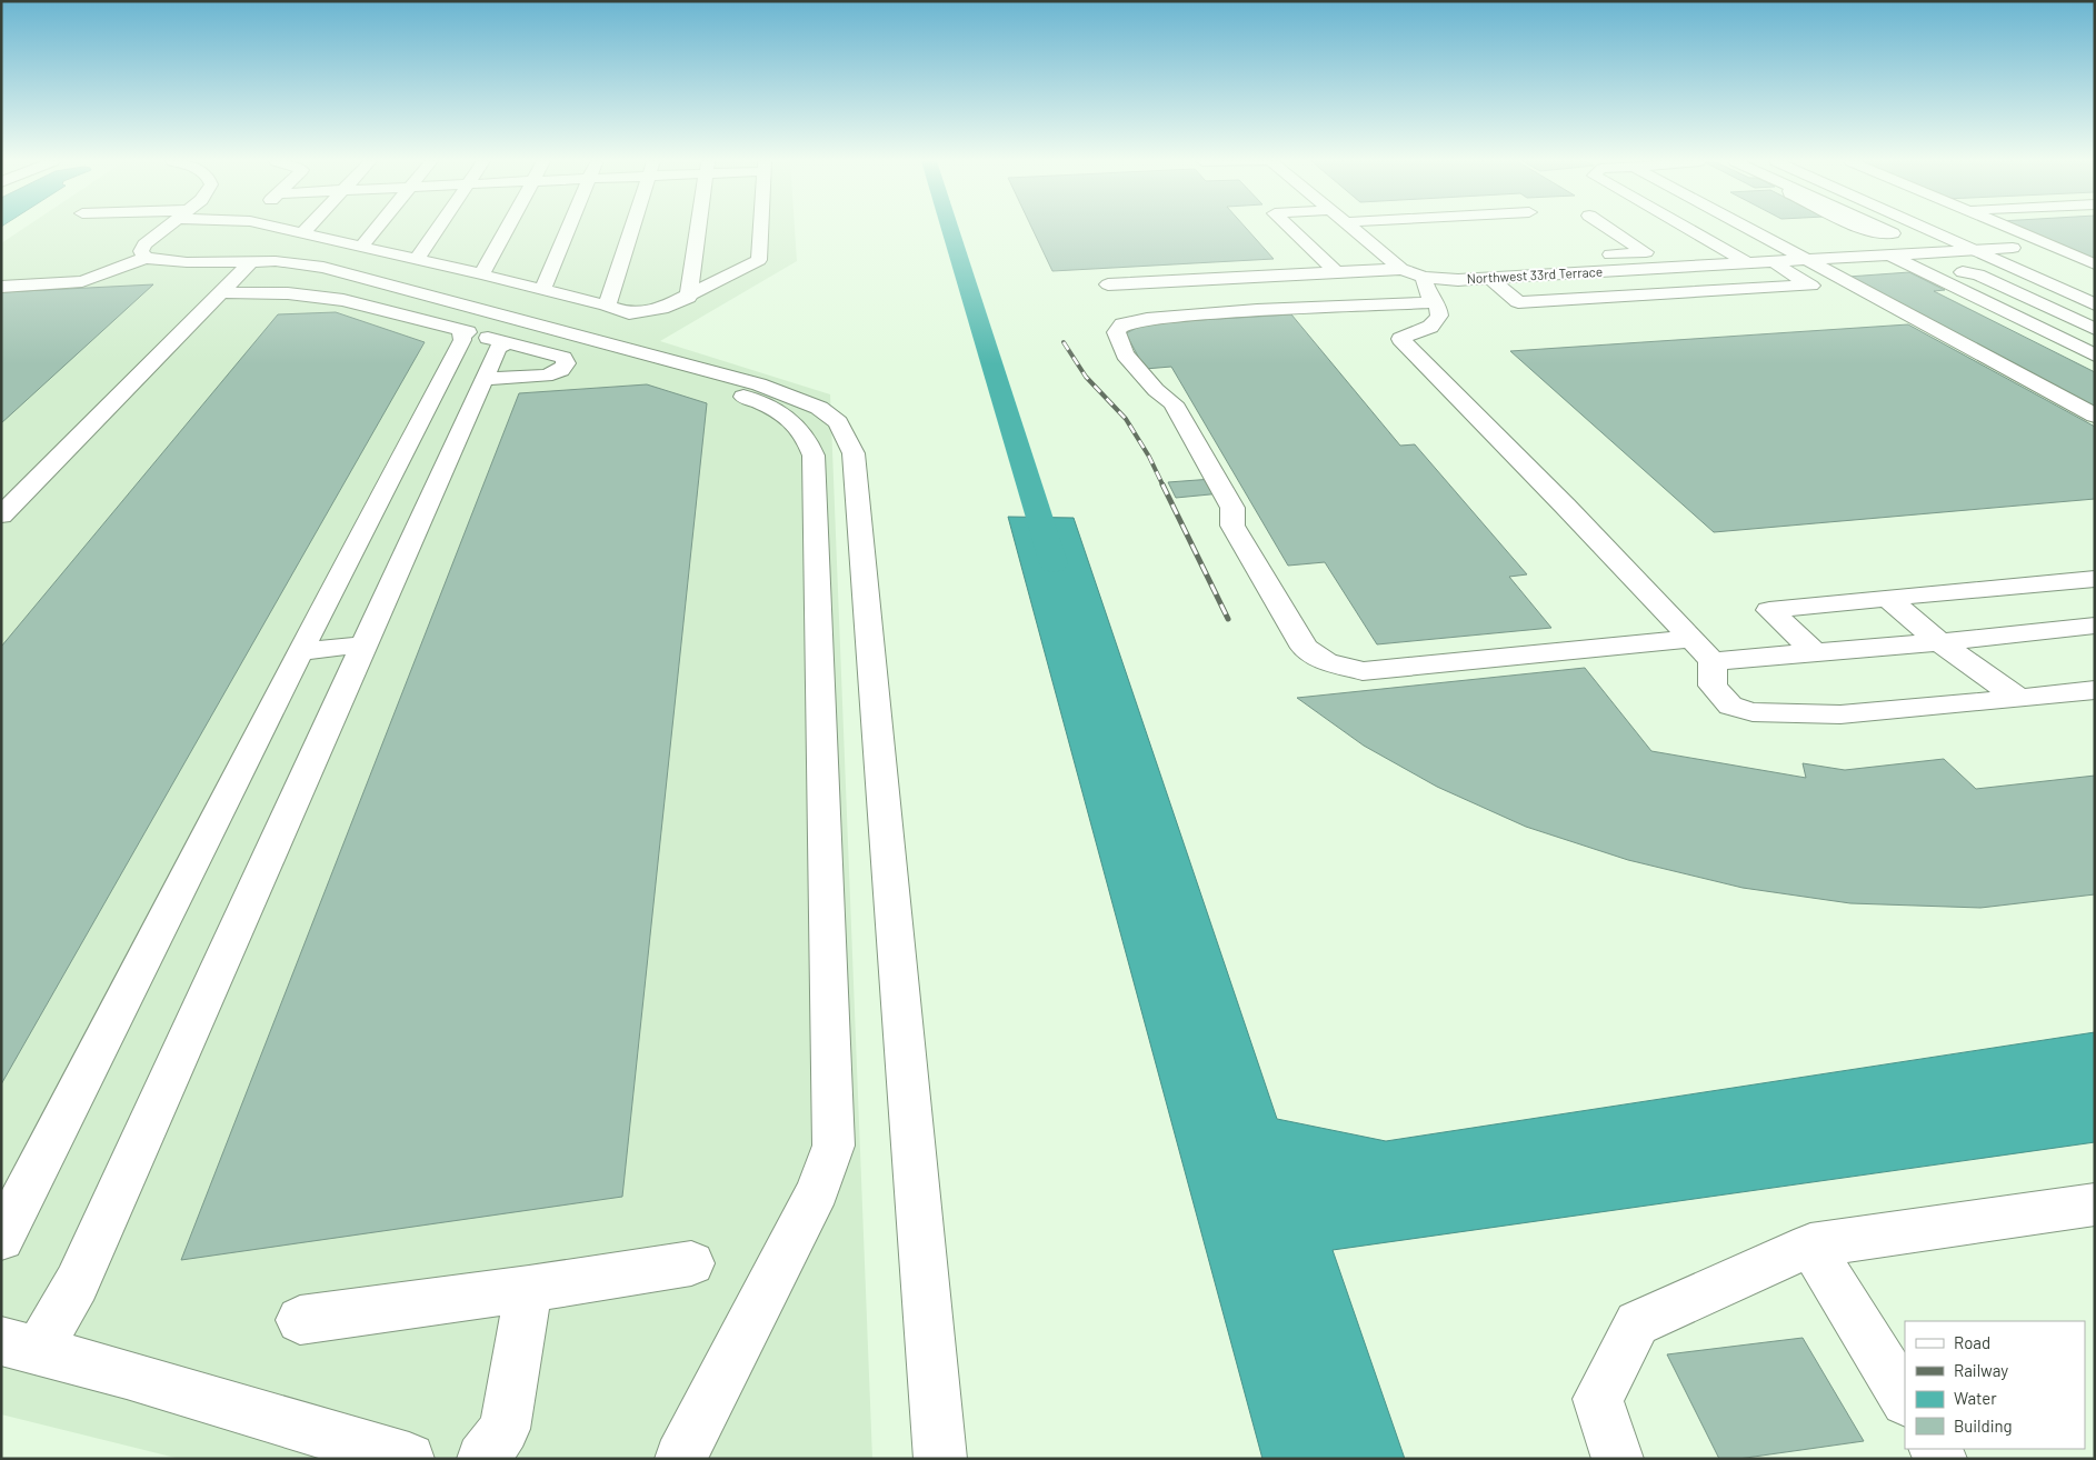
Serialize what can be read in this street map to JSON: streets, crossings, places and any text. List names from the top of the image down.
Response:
{
  "streets": {
    "street": ["Northwest 33rd Terrace"]
  },
  "legend": [
    "Road",
    "Railway",
    "Water",
    "Building"
  ]
}
